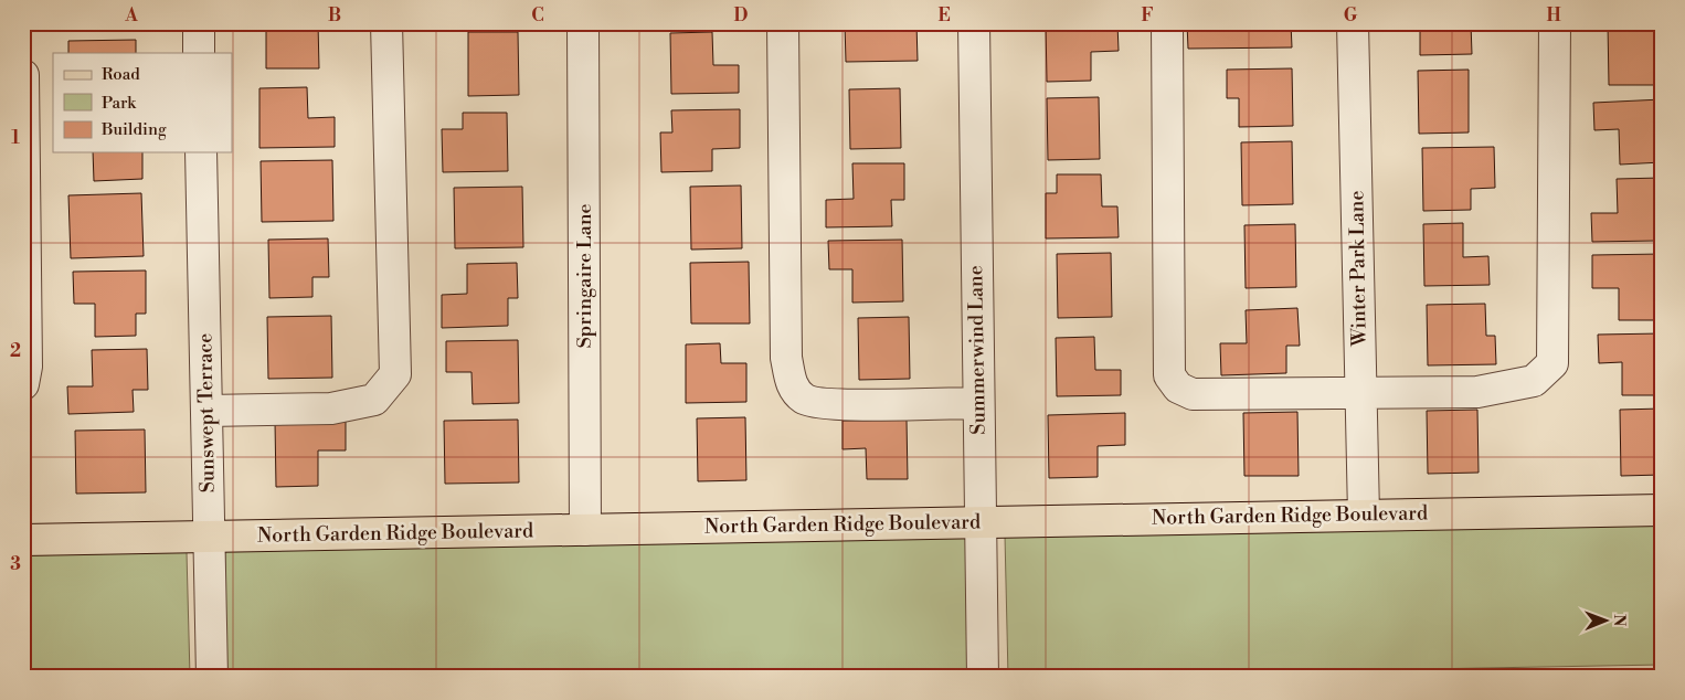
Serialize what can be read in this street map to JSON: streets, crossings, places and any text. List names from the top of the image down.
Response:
{
  "streets": {
    "main road": ["North Garden Ridge Boulevard"],
    "street": [
      "Winter Park Lane",
      "Springaire Lane",
      "Summerwind Lane",
      "Sunswept Terrace"
    ]
  },
  "crossings": [
    ["Winter Park Lane", "North Garden Ridge Boulevard"],
    ["Springaire Lane", "North Garden Ridge Boulevard"],
    ["Summerwind Lane", "North Garden Ridge Boulevard"],
    ["Sunswept Terrace", "North Garden Ridge Boulevard"]
  ],
  "legend": ["Road", "Park", "Building"],
  "north": "right",
  "grid": {
    "columns": [
      "A",
      "B",
      "C",
      "D",
      "E",
      "F",
      "G",
      "H"
    ],
    "rows": ["1", "2", "3"]
  }
}
